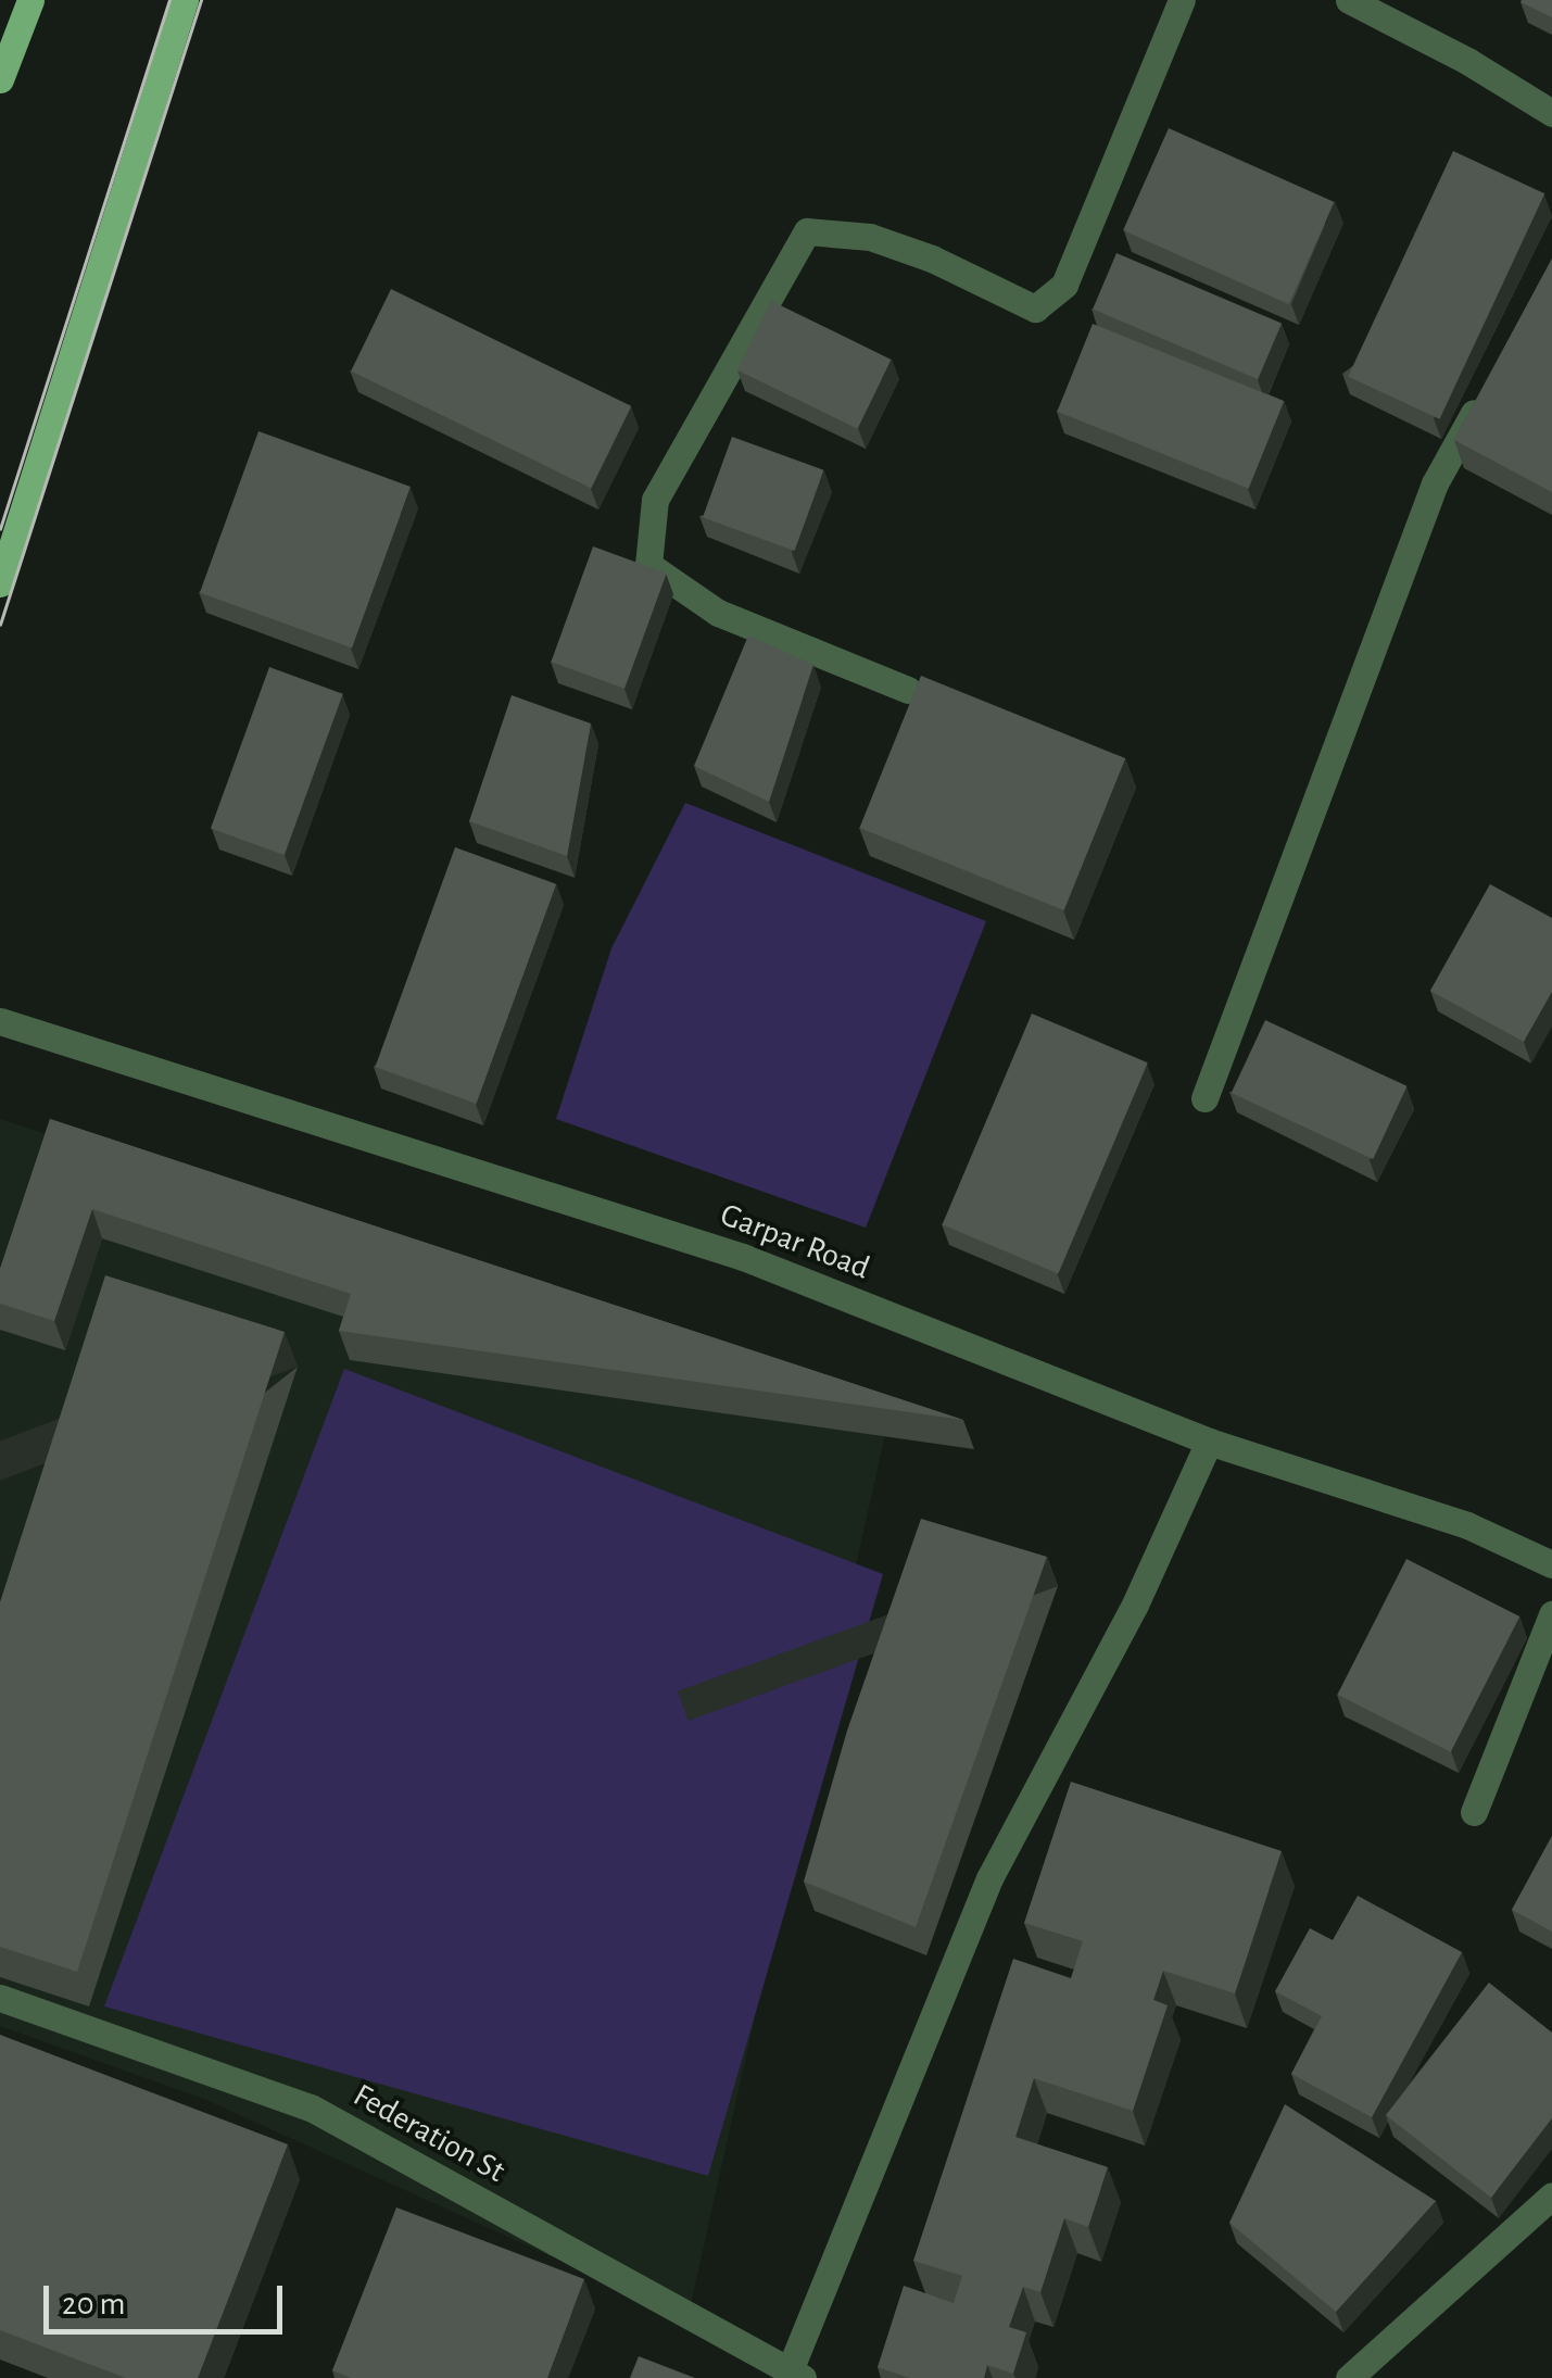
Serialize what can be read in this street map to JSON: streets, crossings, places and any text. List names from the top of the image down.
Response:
{
  "streets": {
    "street": ["Garpar Road", "Federation St"]
  },
  "scale_bar": "20 m"
}
